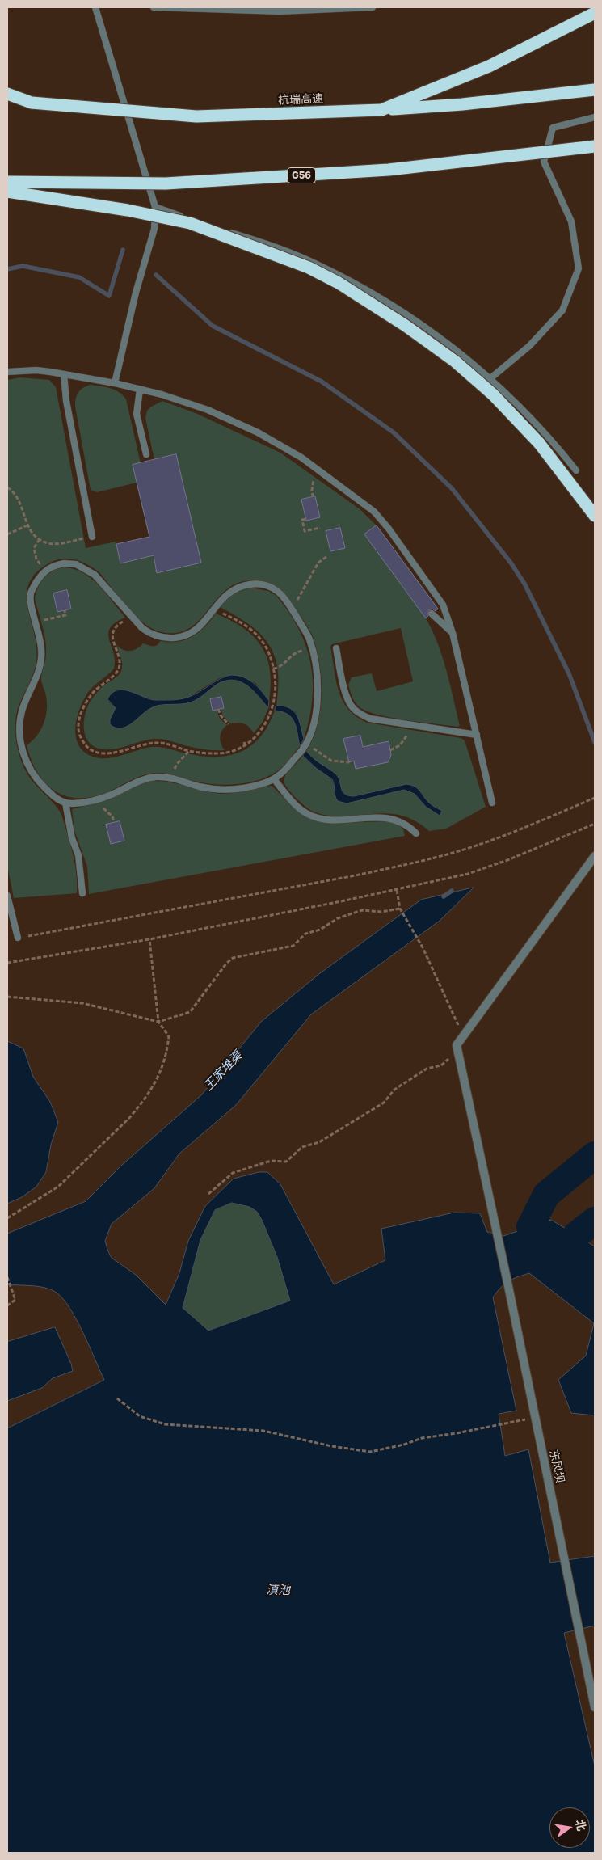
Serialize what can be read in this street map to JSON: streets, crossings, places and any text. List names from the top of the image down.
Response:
{
  "streets": {
    "highway": ["杭瑞高速", "G56"],
    "street": ["东风坝"]
  },
  "water": ["王家堆渠", "滇池"],
  "north": "right"
}
